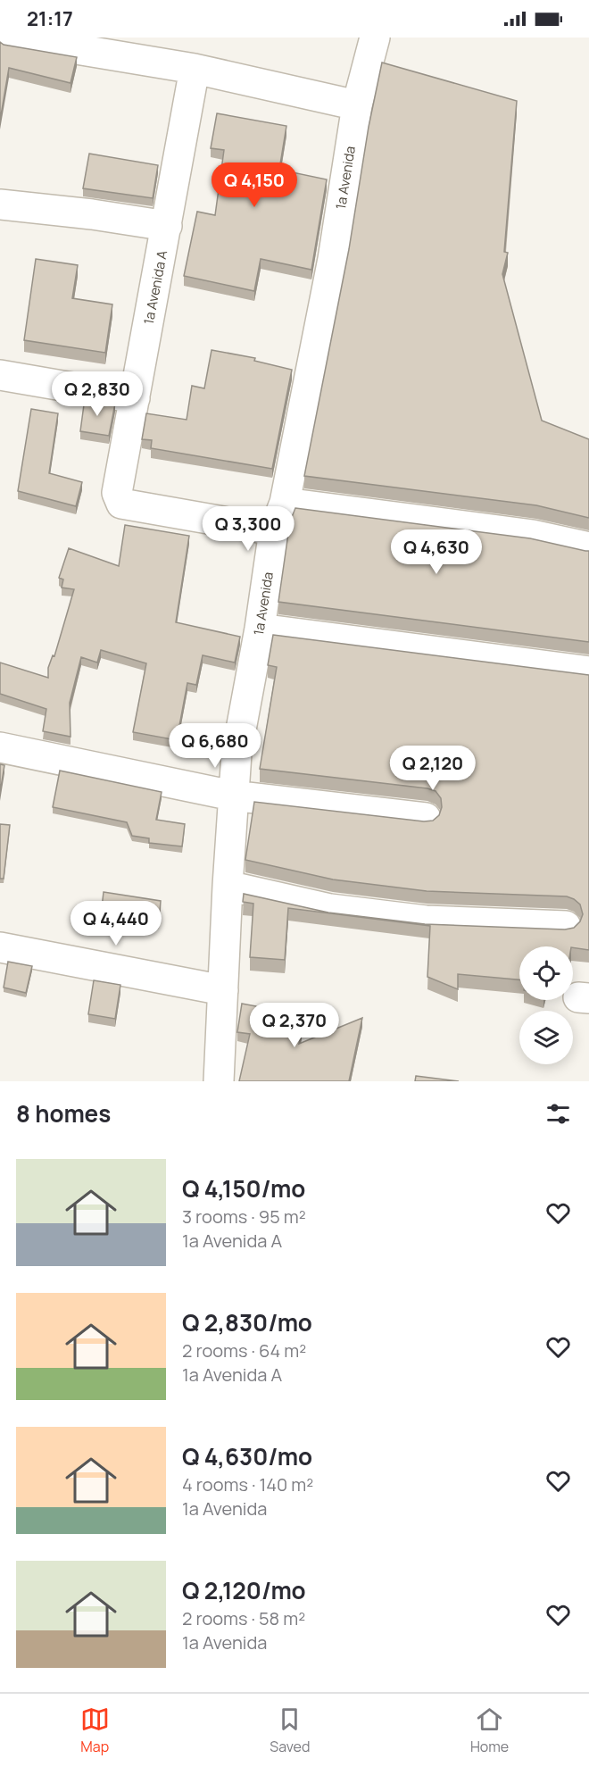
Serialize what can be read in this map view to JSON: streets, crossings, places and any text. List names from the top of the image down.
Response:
{
  "streets": {
    "street": ["1a Avenida", "1a Avenida A"]
  },
  "crossings": [
    ["1a Avenida", "1a Avenida A"]
  ],
  "page": {
    "status": "21:17",
    "price": [
      "Q 4,150",
      "Q 2,830",
      "Q 3,300",
      "Q 4,630",
      "Q 6,680",
      "Q 2,120",
      "Q 4,440",
      "Q 2,370"
    ],
    "heading": "8 homes",
    "list": [
      {
        "name": "Q 4,150/mo",
        "note": "3 rooms · 95 m² · 1a Avenida A"
      },
      {
        "name": "Q 2,830/mo",
        "note": "2 rooms · 64 m² · 1a Avenida A"
      },
      {
        "name": "Q 4,630/mo",
        "note": "4 rooms · 140 m² · 1a Avenida"
      },
      {
        "name": "Q 2,120/mo",
        "note": "2 rooms · 58 m² · 1a Avenida"
      }
    ],
    "tabs": ["Map", "Saved", "Home"]
  }
}
